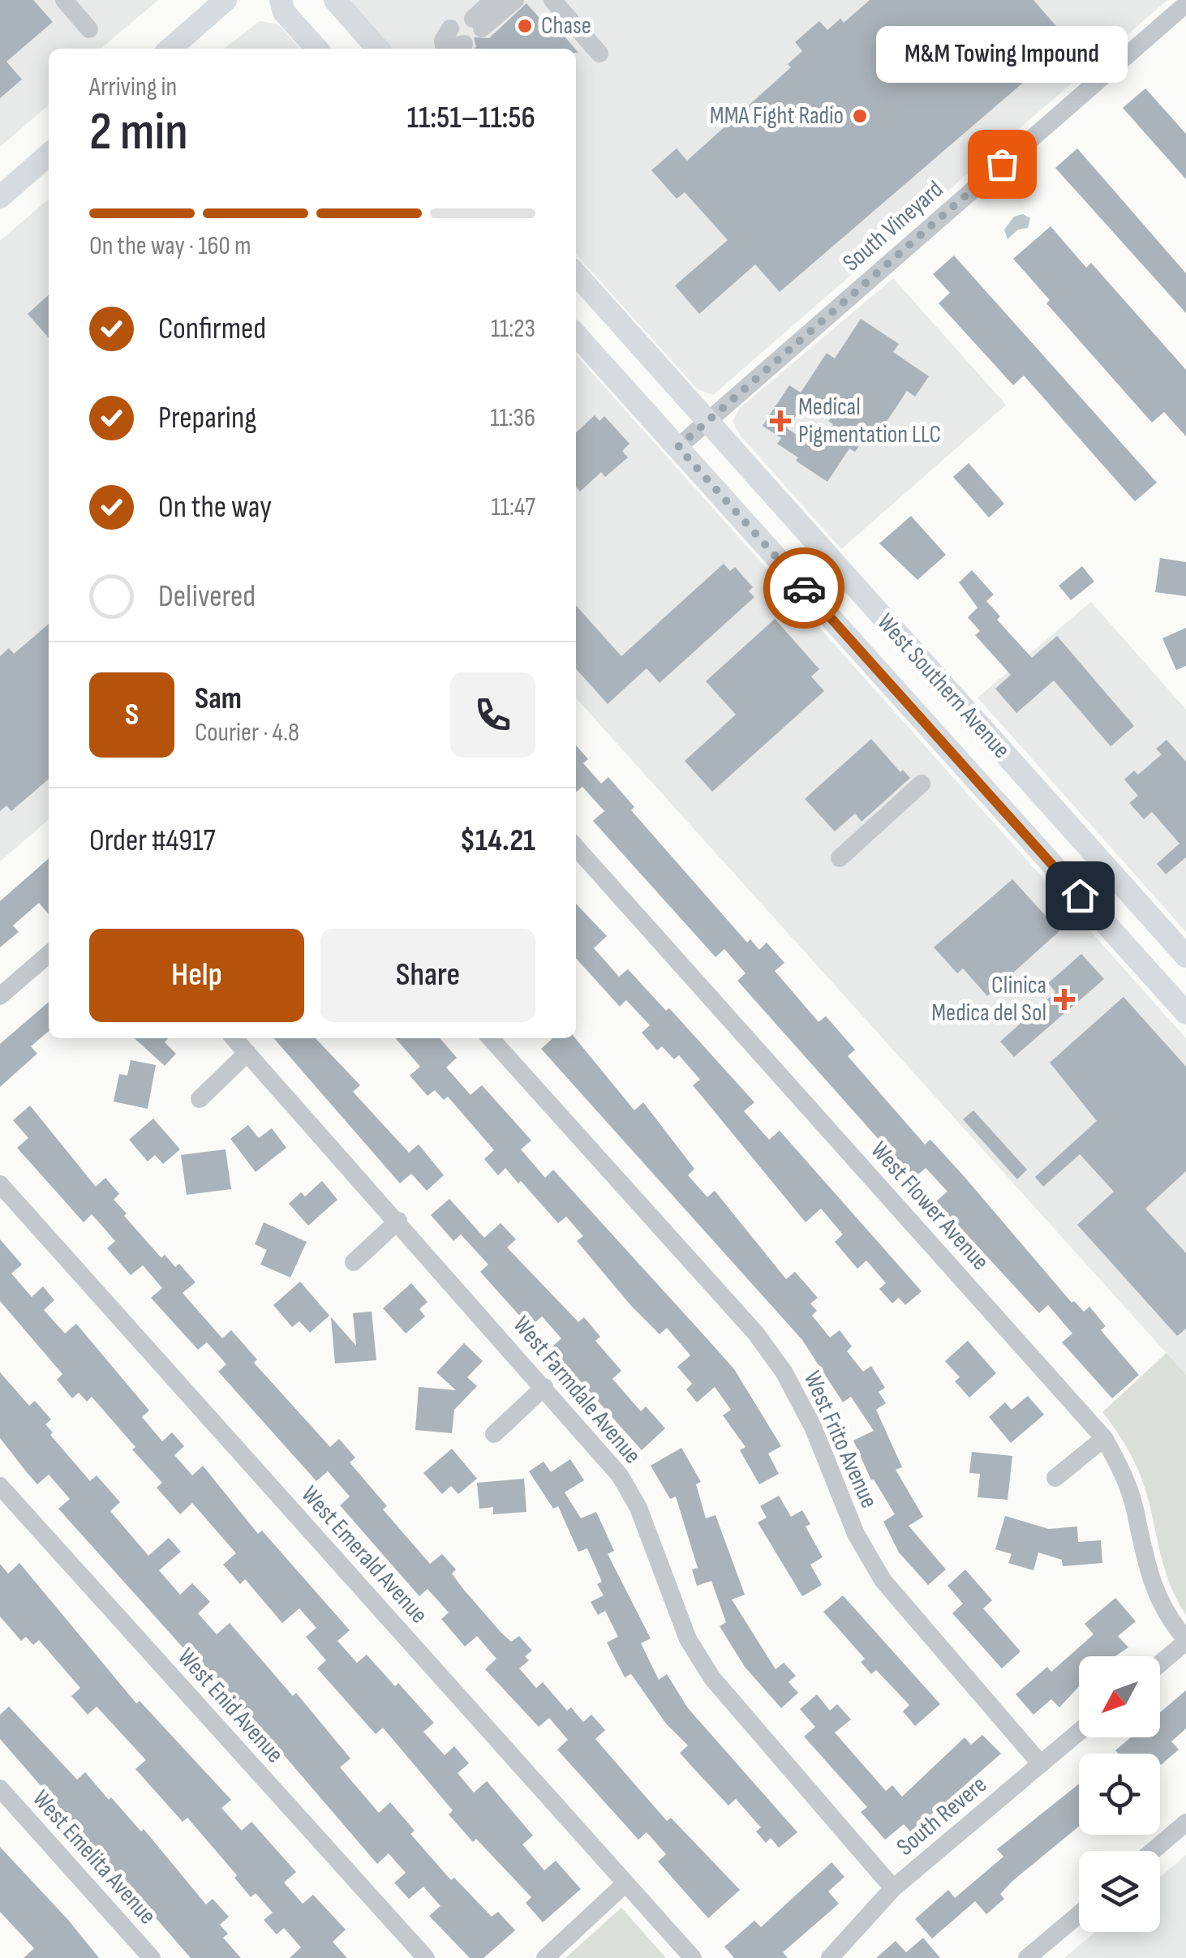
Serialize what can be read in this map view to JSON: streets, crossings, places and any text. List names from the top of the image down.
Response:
{
  "streets": {
    "main road": ["West Southern Avenue"],
    "street": [
      "South Vineyard",
      "West Flower Avenue",
      "West Farmdale Avenue",
      "West Frito Avenue",
      "West Emerald Avenue",
      "West Enid Avenue",
      "South Revere",
      "West Emelita Avenue"
    ]
  },
  "crossings": [
    ["South Vineyard", "West Southern Avenue"],
    ["West Farmdale Avenue", "South Revere"],
    ["West Frito Avenue", "South Revere"]
  ],
  "places": {
    "other": ["Chase", "MMA Fight Radio", "M&M Towing Impound"],
    "health": ["Medical Pigmentation LLC", "Clinica Medica del Sol"]
  },
  "north": "bottom left",
  "page": {
    "bubble": "M&M Towing Impound",
    "heading": ["2 min", "Arriving in", "11:51–11:56"],
    "panel": [
      "Sam",
      "Courier · 4.8",
      "Order #4917",
      "$14.21"
    ],
    "bar": "On the way · 160 m",
    "list": [
      ["Confirmed", "11:23"],
      ["Preparing", "11:36"],
      ["On the way", "11:47"],
      "Delivered"
    ],
    "round": "S",
    "buttons": ["Help", "Share"]
  }
}
